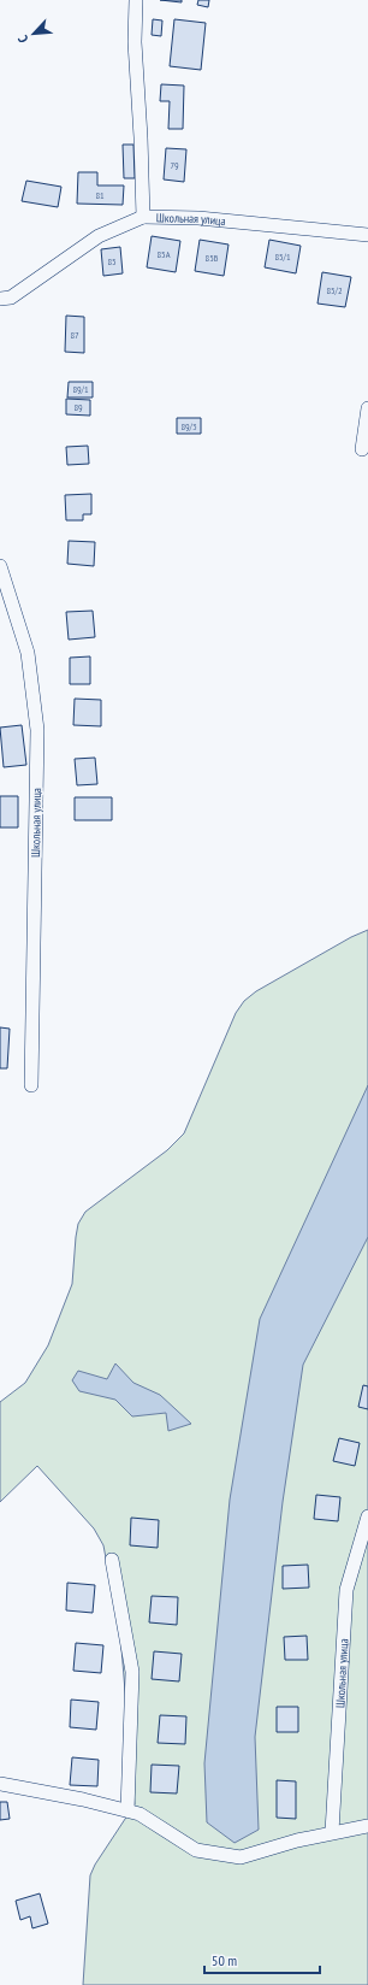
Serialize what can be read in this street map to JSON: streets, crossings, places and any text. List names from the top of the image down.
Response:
{
  "streets": {
    "street": ["Школьная улица"]
  },
  "house_numbers": [
    "79",
    "81",
    "85А",
    "85/1",
    "85Б",
    "85",
    "85/2",
    "87",
    "89/1",
    "89",
    "89/3"
  ],
  "scale_bar": "50 m",
  "north": "bottom left"
}
